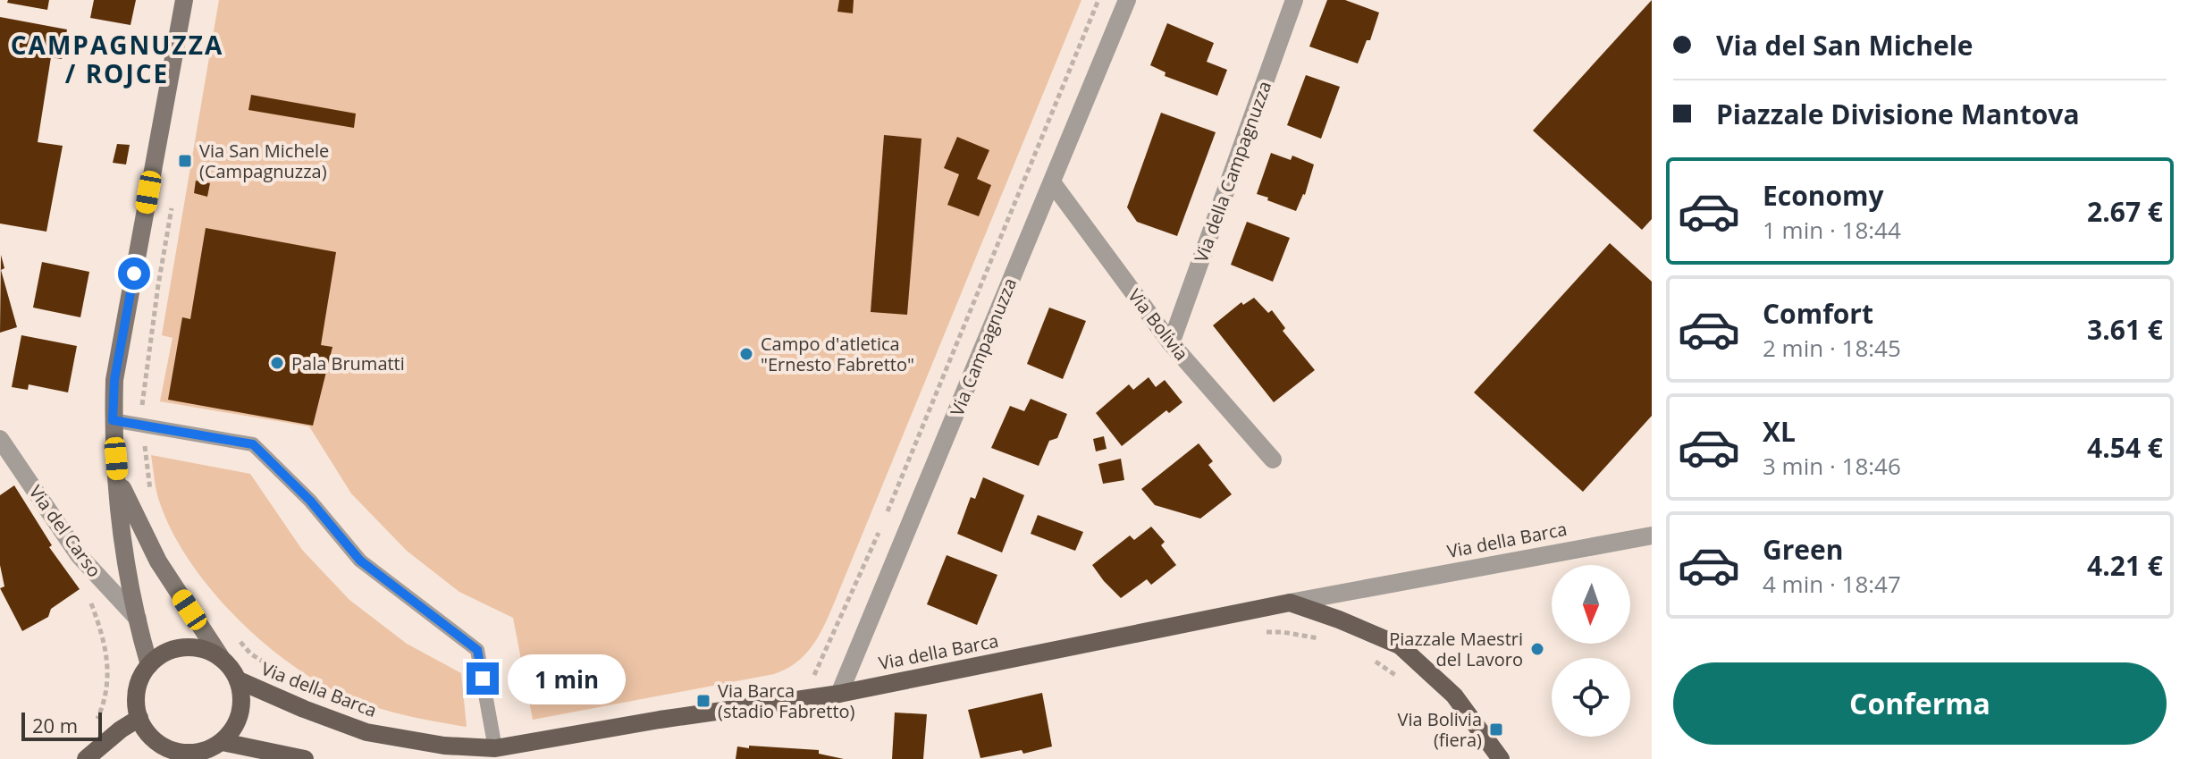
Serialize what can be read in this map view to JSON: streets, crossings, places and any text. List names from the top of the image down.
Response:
{
  "streets": {
    "main road": ["Via della Barca"],
    "street": [
      "Via della Campagnuzza",
      "Via Bolivia",
      "Via Campagnuzza",
      "Via del Carso"
    ]
  },
  "crossings": [
    ["Via della Campagnuzza", "Via Bolivia"],
    ["Via Bolivia", "Via Campagnuzza"],
    ["Via Campagnuzza", "Via della Barca"]
  ],
  "districts": ["CAMPAGNUZZA / ROJCE"],
  "places": {
    "transit": ["Via San Michele (Campagnuzza)", "Via Barca (stadio Fabretto)", "Via Bolivia (fiera)"],
    "other": ["Campo d'atletica \"Ernesto Fabretto\"", "Pala Brumatti", "Piazzale Maestri del Lavoro"]
  },
  "scale_bar": "20 m",
  "north": "bottom",
  "page": {
    "banner": ["Via del San Michele", "Piazzale Divisione Mantova"],
    "list": [
      {
        "name": "Economy",
        "note": "1 min · 18:44",
        "value": "2.67 €"
      },
      {
        "name": "Comfort",
        "note": "2 min · 18:45",
        "value": "3.61 €"
      },
      {
        "name": "XL",
        "note": "3 min · 18:46",
        "value": "4.54 €"
      },
      {
        "name": "Green",
        "note": "4 min · 18:47",
        "value": "4.21 €"
      }
    ],
    "buttons": "Conferma",
    "bubble": "1 min",
    "scale": "20 m"
  }
}
